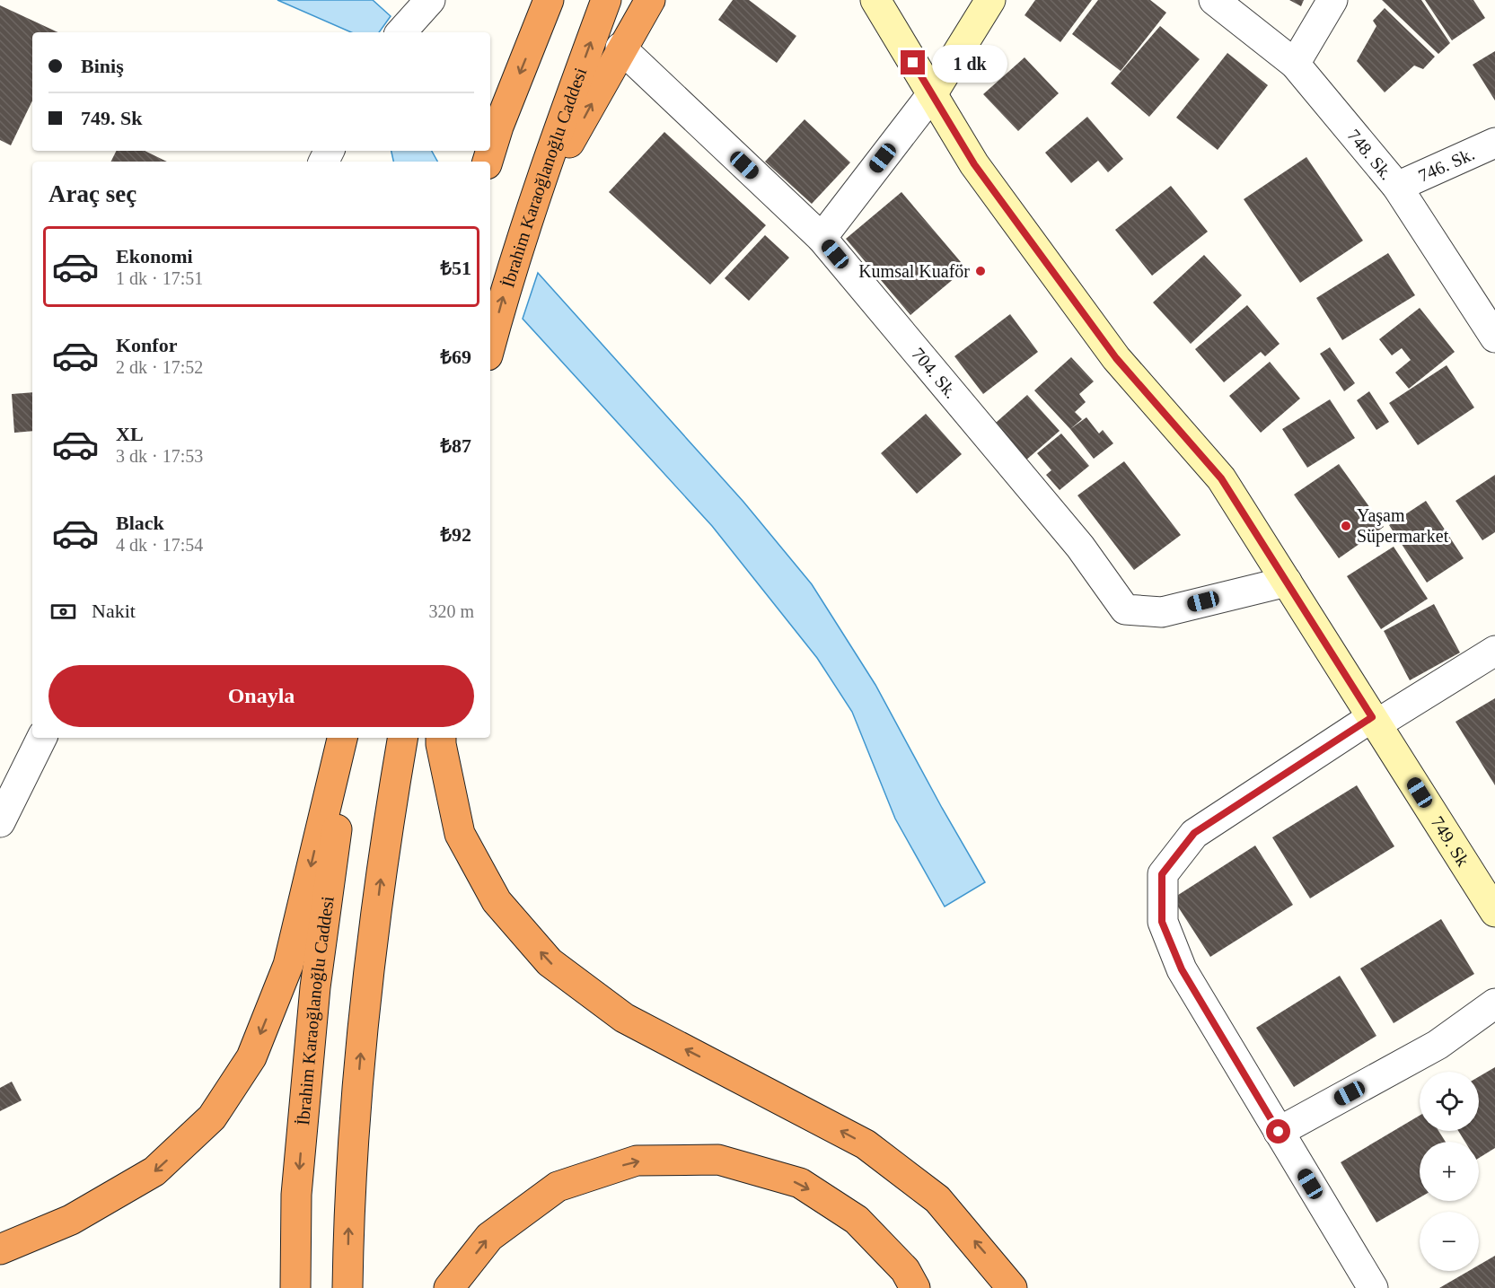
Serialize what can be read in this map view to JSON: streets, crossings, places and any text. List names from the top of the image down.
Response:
{
  "streets": {
    "highway": ["İbrahim Karaoğlanoğlu Caddesi"],
    "street": [
      "748. Sk.",
      "746. Sk.",
      "704. Sk.",
      "749. Sk"
    ]
  },
  "crossings": [
    ["748. Sk.", "746. Sk."],
    ["704. Sk.", "749. Sk"]
  ],
  "places": ["Kumsal Kuaför", "Yaşam Süpermarket"],
  "page": {
    "banner": ["Biniş", "749. Sk"],
    "bubble": "1 dk",
    "heading": "Araç seç",
    "list": [
      {
        "name": "Ekonomi",
        "note": "1 dk · 17:51",
        "value": "₺51"
      },
      {
        "name": "Konfor",
        "note": "2 dk · 17:52",
        "value": "₺69"
      },
      {
        "name": "XL",
        "note": "3 dk · 17:53",
        "value": "₺87"
      },
      {
        "name": "Black",
        "note": "4 dk · 17:54",
        "value": "₺92"
      }
    ],
    "pay": ["Nakit", "320 m"],
    "buttons": "Onayla",
    "map_buttons": ["+", "−"]
  }
}
